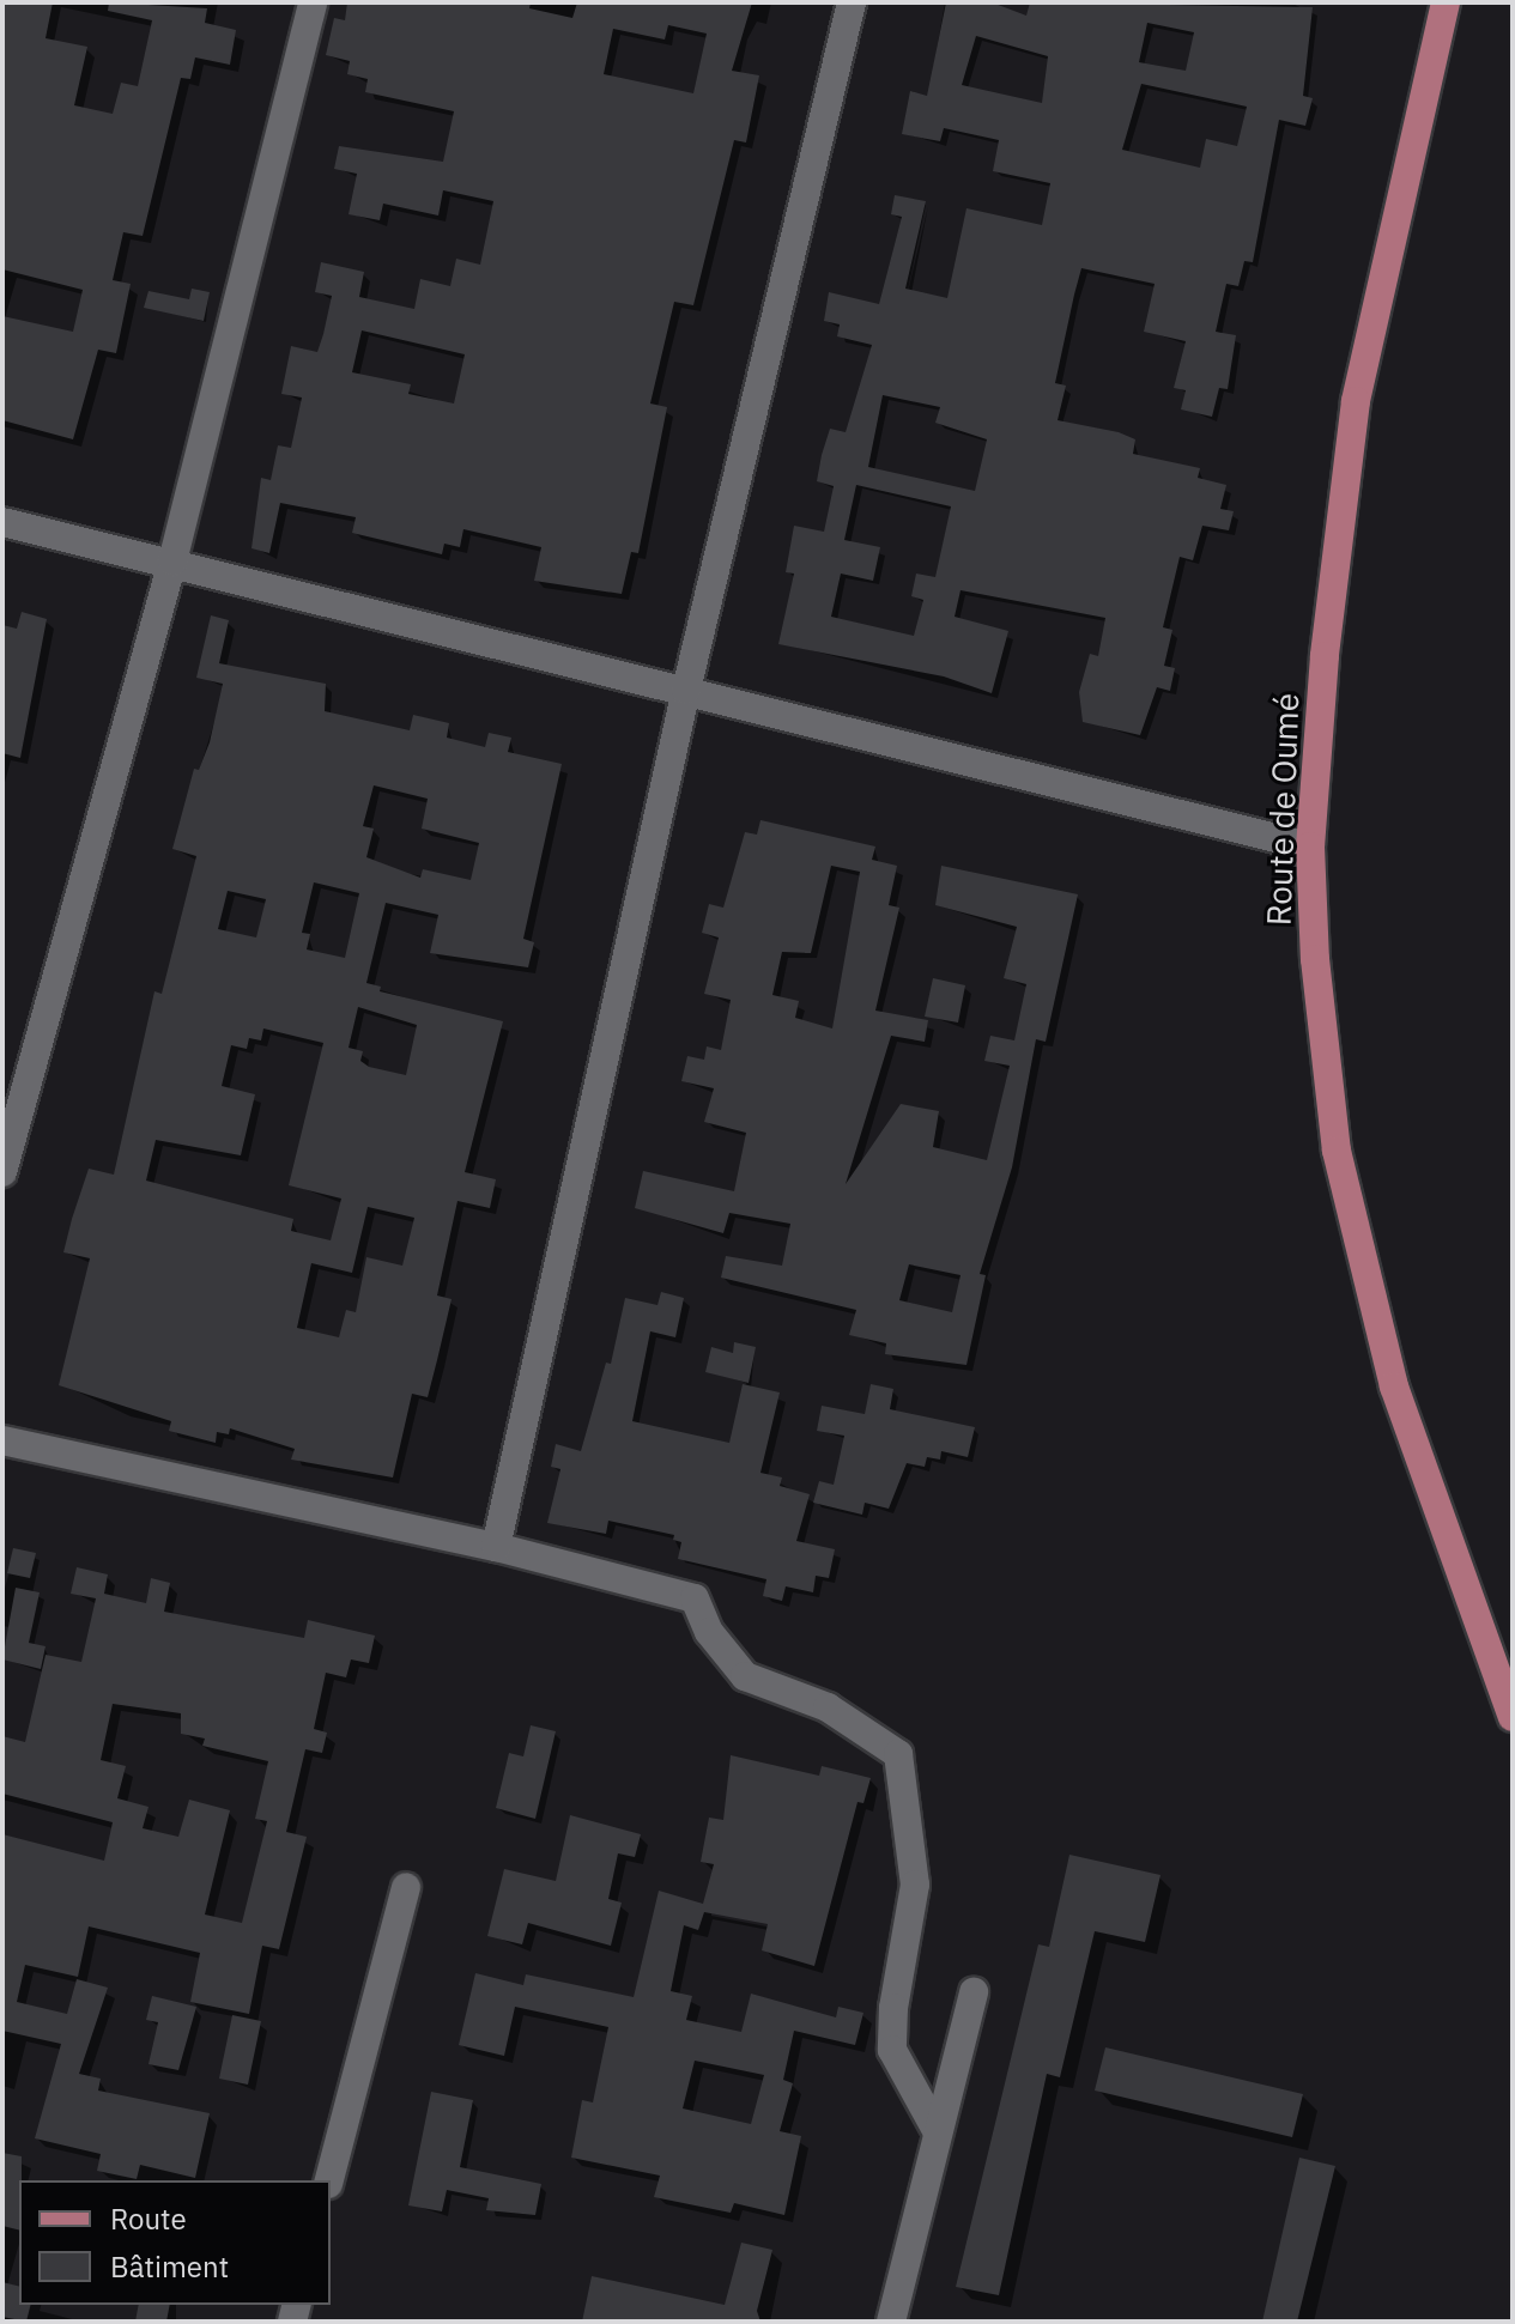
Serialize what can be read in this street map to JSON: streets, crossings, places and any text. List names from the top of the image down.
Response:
{
  "streets": {
    "main road": ["Route de Oumé"]
  },
  "legend": ["Route", "Bâtiment"]
}
